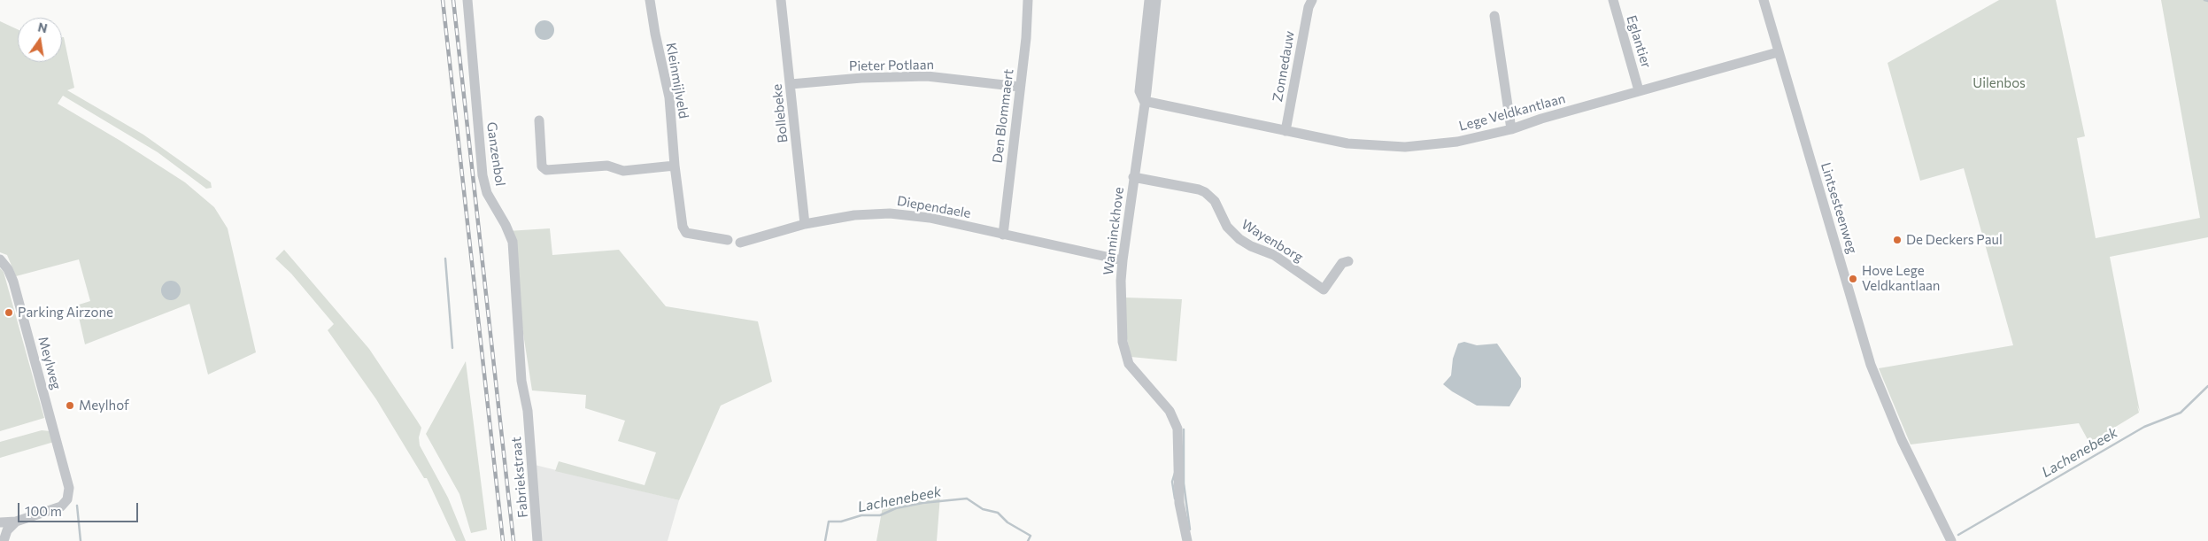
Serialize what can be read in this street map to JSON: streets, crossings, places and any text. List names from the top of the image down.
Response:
{
  "streets": {
    "street": [
      "Eglantier",
      "Pieter Potlaan",
      "Zonnedauw",
      "Kleinmijlveld",
      "Lege Veldkantlaan",
      "Bollebeke",
      "Den Blommaert",
      "Ganzenbol",
      "Diependaele",
      "Lintsesteenweg",
      "Wanninckhove",
      "Wayenborg",
      "Meylweg",
      "Fabriekstraat"
    ]
  },
  "crossings": [
    ["Eglantier", "Lege Veldkantlaan"],
    ["Pieter Potlaan", "Bollebeke"],
    ["Pieter Potlaan", "Den Blommaert"],
    ["Zonnedauw", "Lege Veldkantlaan"],
    ["Lege Veldkantlaan", "Lintsesteenweg"],
    ["Lege Veldkantlaan", "Wanninckhove"],
    ["Bollebeke", "Diependaele"],
    ["Den Blommaert", "Diependaele"],
    ["Ganzenbol", "Fabriekstraat"],
    ["Diependaele", "Wanninckhove"],
    ["Wanninckhove", "Wayenborg"]
  ],
  "water": ["Lachenebeek"],
  "parks": ["Uilenbos"],
  "places": [
    "De Deckers Paul",
    "Hove Lege Veldkantlaan",
    "Parking Airzone",
    "Meylhof"
  ],
  "scale_bar": "100 m",
  "north": "top"
}
